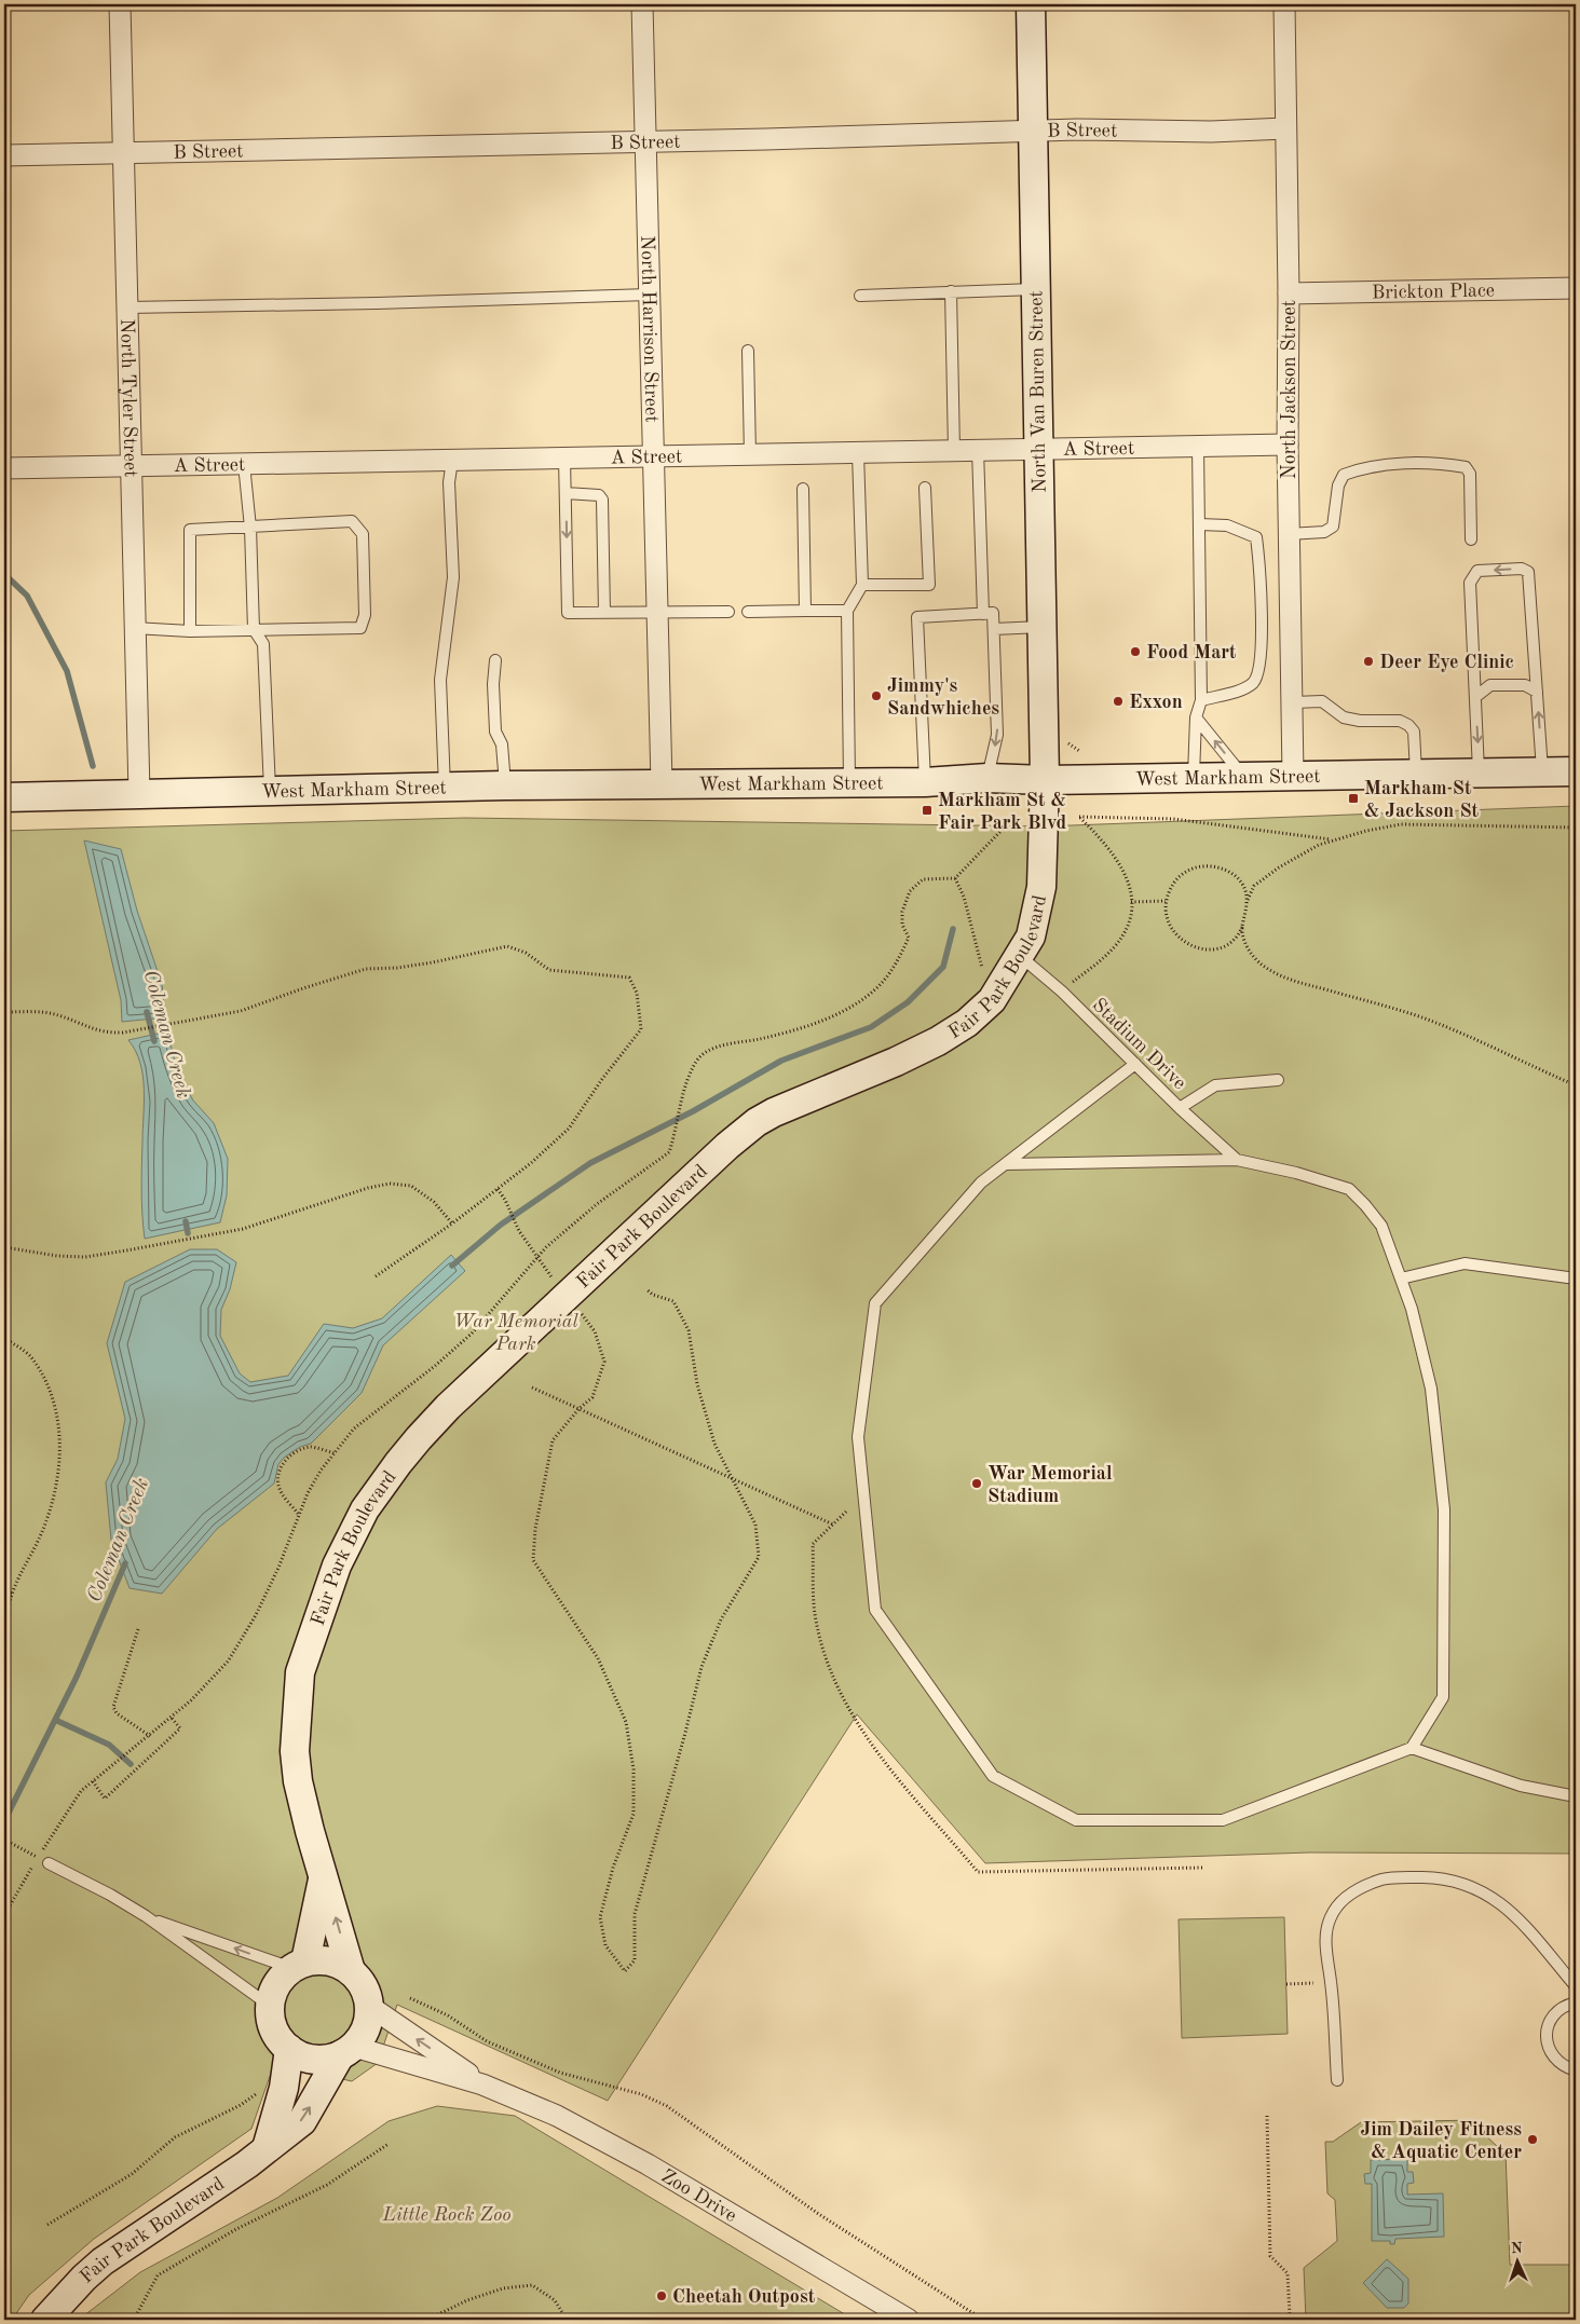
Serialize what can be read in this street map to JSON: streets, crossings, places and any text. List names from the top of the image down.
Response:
{
  "streets": {
    "street": [
      "B Street",
      "Brickton Place",
      "North Harrison Street",
      "North Jackson Street",
      "North Van Buren Street",
      "North Tyler Street",
      "A Street",
      "West Markham Street",
      "Fair Park Boulevard",
      "Zoo Drive"
    ],
    "lane": ["Stadium Drive"]
  },
  "crossings": [
    ["B Street", "North Harrison Street"],
    ["B Street", "North Jackson Street"],
    ["B Street", "North Van Buren Street"],
    ["B Street", "North Tyler Street"],
    ["Brickton Place", "North Jackson Street"],
    ["North Harrison Street", "A Street"],
    ["North Harrison Street", "West Markham Street"],
    ["North Jackson Street", "A Street"],
    ["North Jackson Street", "West Markham Street"],
    ["North Van Buren Street", "A Street"],
    ["North Van Buren Street", "West Markham Street"],
    ["North Van Buren Street", "Fair Park Boulevard"],
    ["North Tyler Street", "A Street"],
    ["North Tyler Street", "West Markham Street"],
    ["West Markham Street", "Fair Park Boulevard"],
    ["Fair Park Boulevard", "Stadium Drive"],
    ["Fair Park Boulevard", "Zoo Drive"]
  ],
  "water": ["Coleman Creek"],
  "parks": ["War Memorial Park", "Little Rock Zoo"],
  "places": {
    "other": [
      "Food Mart",
      "Deer Eye Clinic",
      "Jimmy's Sandwhiches",
      "Exxon",
      "War Memorial Stadium",
      "Jim Dailey Fitness & Aquatic Center",
      "Cheetah Outpost"
    ],
    "transit": ["Markham St & Jackson St", "Markham St & Fair Park Blvd"]
  },
  "north": "top"
}
